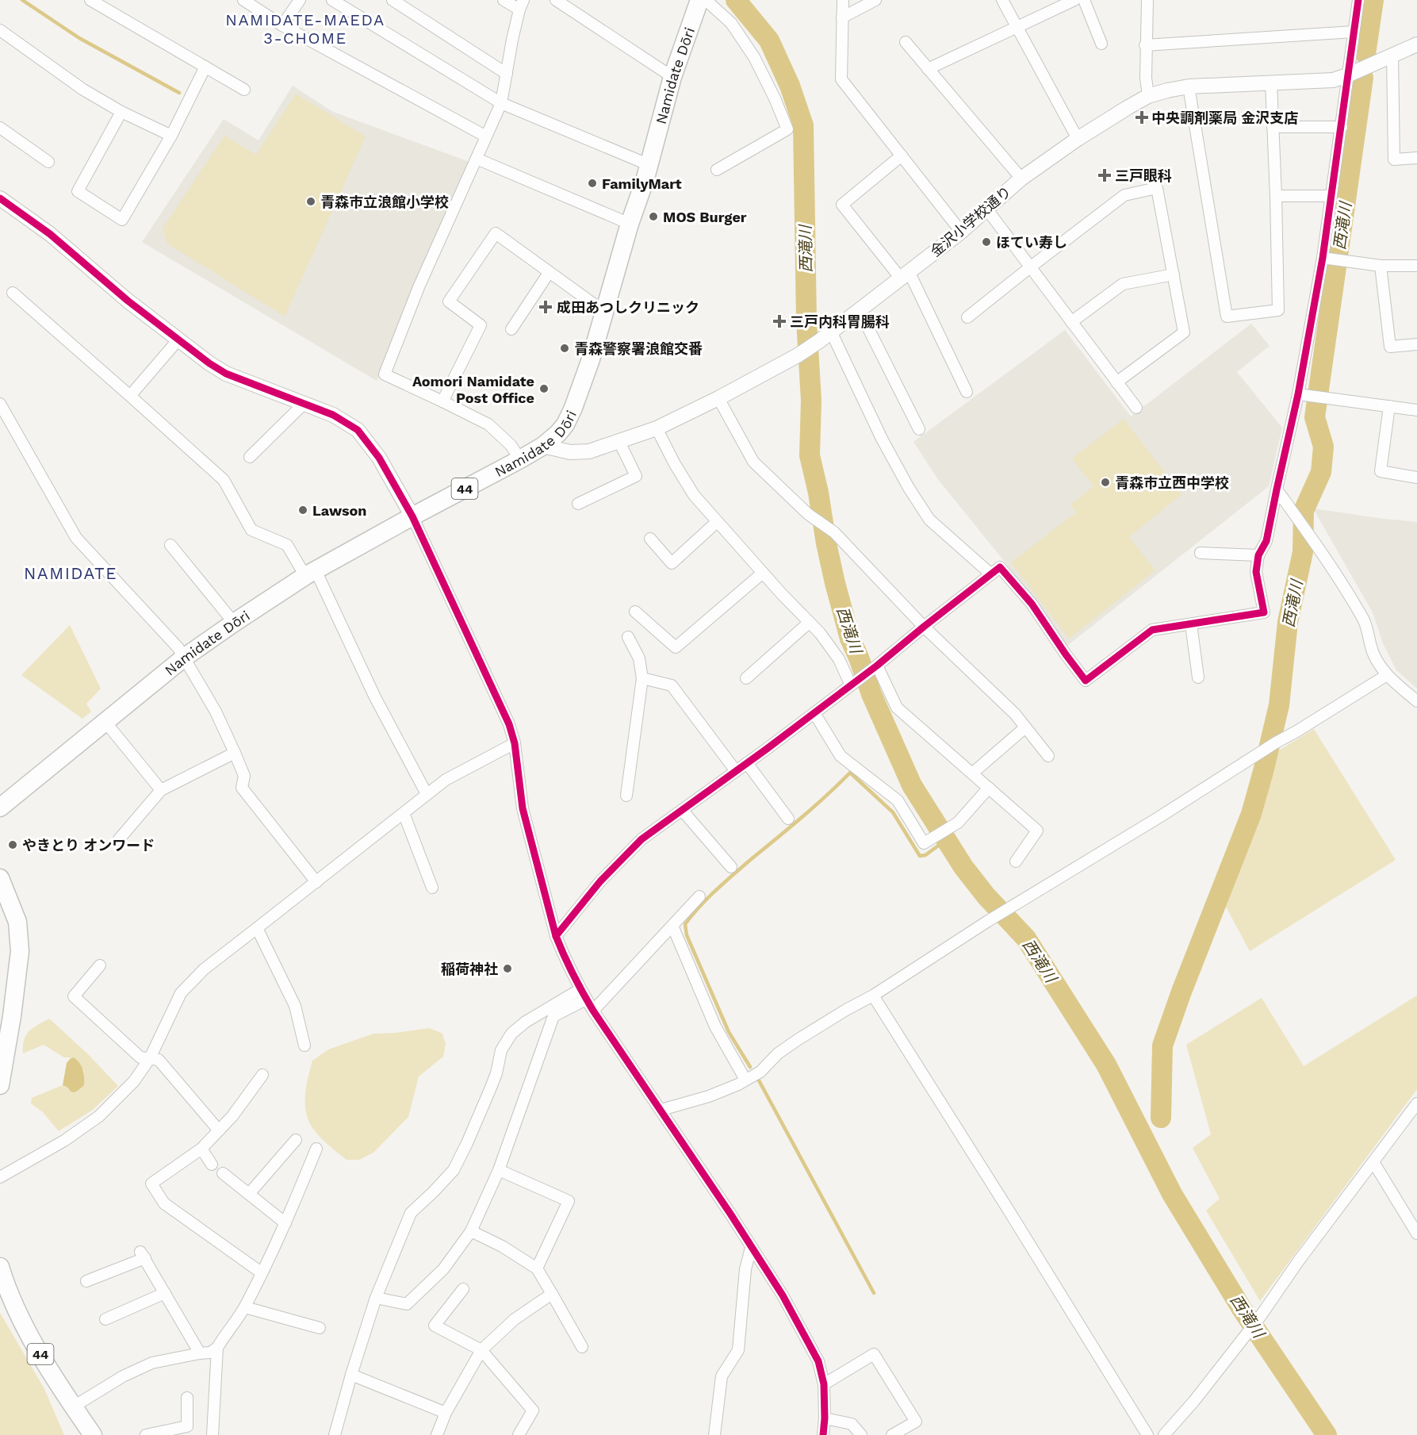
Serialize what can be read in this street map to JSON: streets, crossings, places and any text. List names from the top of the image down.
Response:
{
  "streets": {
    "main road": ["Namidate Dōri", "44"],
    "street": ["金沢小学校通り"]
  },
  "crossings": [
    ["Namidate Dōri", "金沢小学校通り"]
  ],
  "districts": ["NAMIDATE-MAEDA 3-CHOME", "NAMIDATE"],
  "water": ["西滝川"],
  "places": {
    "health": [
      "中央調剤薬局 金沢支店",
      "三戸眼科",
      "成田あつしクリニック",
      "三戸内科胃腸科"
    ],
    "other": [
      "FamilyMart",
      "青森市立浪館小学校",
      "MOS Burger",
      "ほてい寿し",
      "青森警察署浪館交番",
      "Aomori Namidate Post Office",
      "青森市立西中学校",
      "Lawson",
      "やきとり オンワード",
      "稲荷神社"
    ]
  }
}
